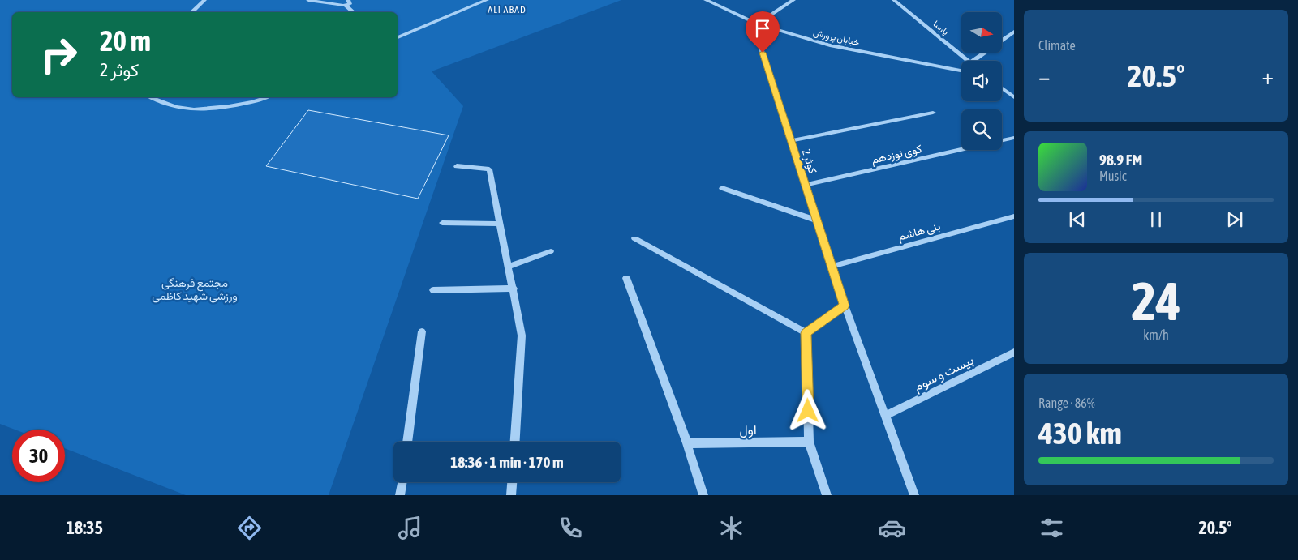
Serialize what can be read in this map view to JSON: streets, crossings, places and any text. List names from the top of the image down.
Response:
{
  "streets": {
    "street": [
      "پارسا",
      "خیابان پرورش",
      "کوی نوزدهم",
      "کوثر 2",
      "بنی هاشم",
      "بیست و سوم",
      "اول"
    ]
  },
  "crossings": [
    ["خیابان پرورش", "کوثر 2"],
    ["کوی نوزدهم", "کوثر 2"],
    ["کوثر 2", "بنی هاشم"],
    ["کوثر 2", "بیست و سوم"]
  ],
  "districts": ["ALI ABAD"],
  "parks": ["مجتمع فرهنگی ورزشی شهید کاظمی"],
  "north": "right",
  "page": {
    "tile": [
      "Climate",
      ["24", "km/h"],
      ["Range · 86%", "430 km"]
    ],
    "turn": ["20 m", "کوثر 2"],
    "heat": ["−", "20.5°", "+"],
    "song": ["98.9 FM", "Music"],
    "limit": "30",
    "trip": "18:36 · 1 min · 170 m",
    "tabs": ["18:35", "20.5°"]
  }
}
